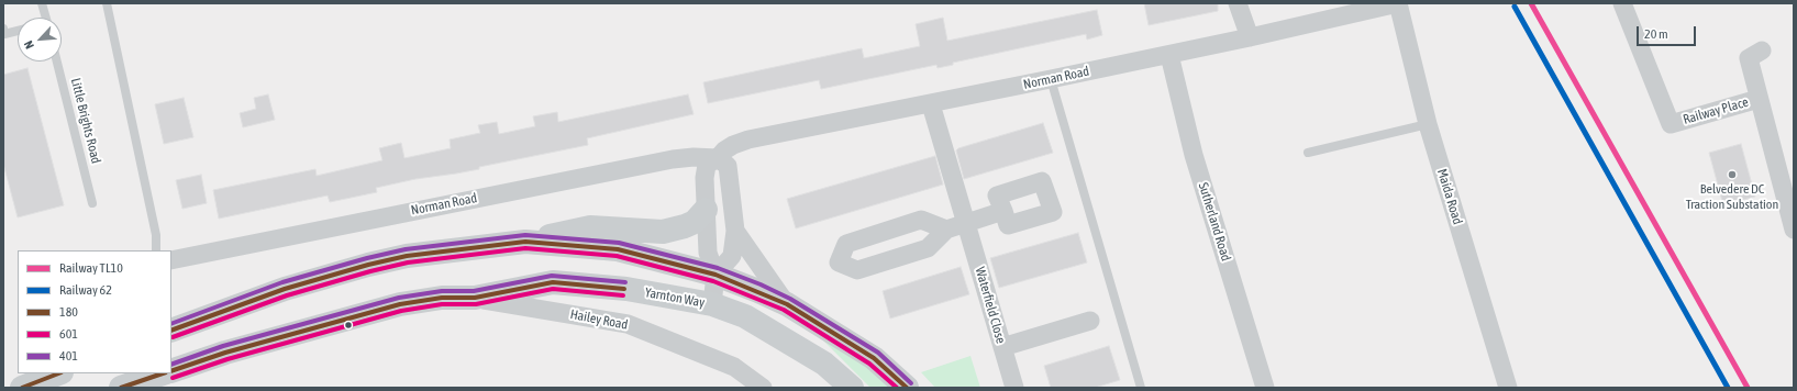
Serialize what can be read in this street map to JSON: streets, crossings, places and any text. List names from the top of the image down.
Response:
{
  "streets": {
    "street": [
      "Norman Road",
      "Railway Place",
      "Maida Road",
      "Sutherland Road",
      "Yarnton Way",
      "Waterfield Close",
      "Hailey Road"
    ],
    "lane": ["Little Brights Road"]
  },
  "crossings": [
    ["Norman Road", "Maida Road"],
    ["Norman Road", "Sutherland Road"],
    ["Norman Road", "Yarnton Way"],
    ["Norman Road", "Waterfield Close"],
    ["Yarnton Way", "Hailey Road"]
  ],
  "places": ["Belvedere DC Traction Substation"],
  "lines": [
    "rail line TL10",
    "rail line 62",
    "transit line 401",
    "transit line 180",
    "transit line 601"
  ],
  "legend": [
    "Railway TL10",
    "Railway 62",
    "180",
    "601",
    "401"
  ],
  "scale_bar": "20 m",
  "north": "bottom left"
}
